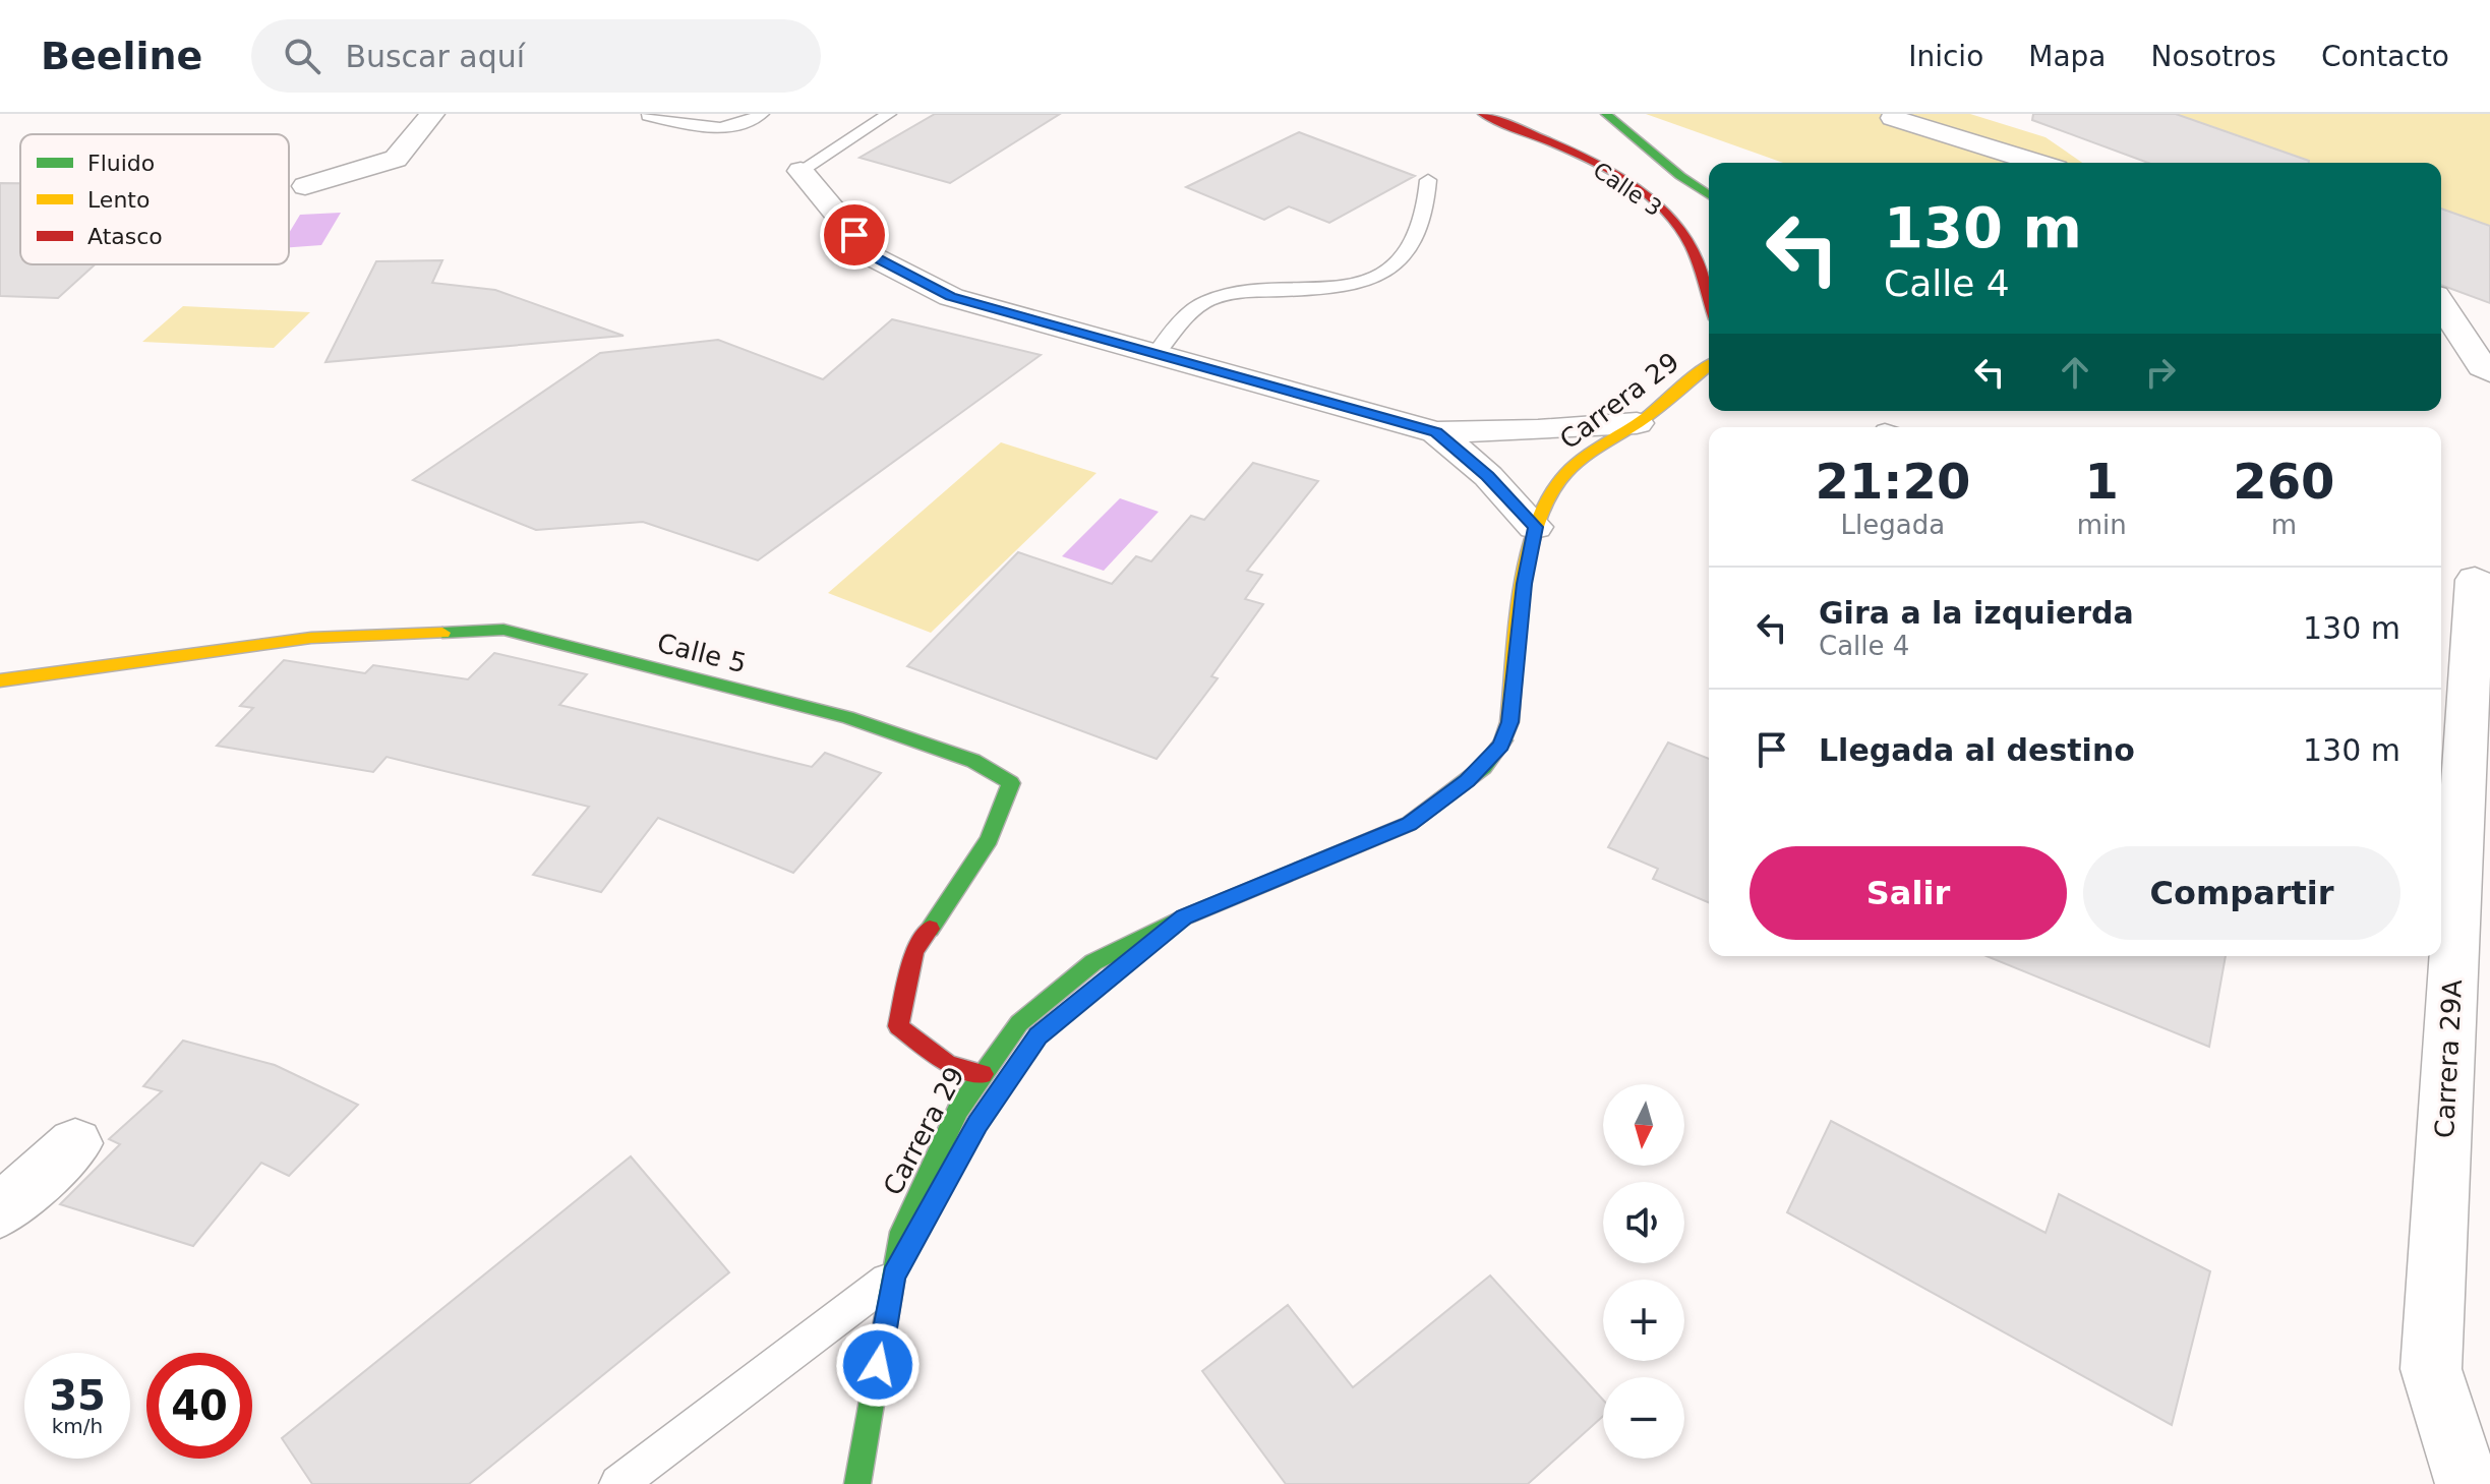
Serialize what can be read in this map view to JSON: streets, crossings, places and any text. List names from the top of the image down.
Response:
{
  "streets": {
    "street": [
      "Calle 3",
      "Carrera 29",
      "Calle 5",
      "Carrera 29A"
    ]
  },
  "crossings": [
    ["Carrera 29", "Calle 5"]
  ],
  "legend": ["Fluido", "Lento", "Atasco"],
  "north": "bottom",
  "page": {
    "header": "Beeline",
    "search": "Buscar aquí",
    "nav": [
      "Inicio",
      "Mapa",
      "Nosotros",
      "Contacto"
    ],
    "turn": ["130 m", "Calle 4"],
    "eta": [
      "21:20",
      "Llegada",
      "1",
      "min",
      "260",
      "m"
    ],
    "list": [
      {
        "name": "Gira a la izquierda",
        "note": "Calle 4",
        "value": "130 m"
      },
      {
        "name": "Llegada al destino",
        "value": "130 m"
      }
    ],
    "buttons": ["Salir", "Compartir"],
    "map_buttons": ["+", "−"],
    "speed": "35 km/h",
    "limit": "40"
  }
}
